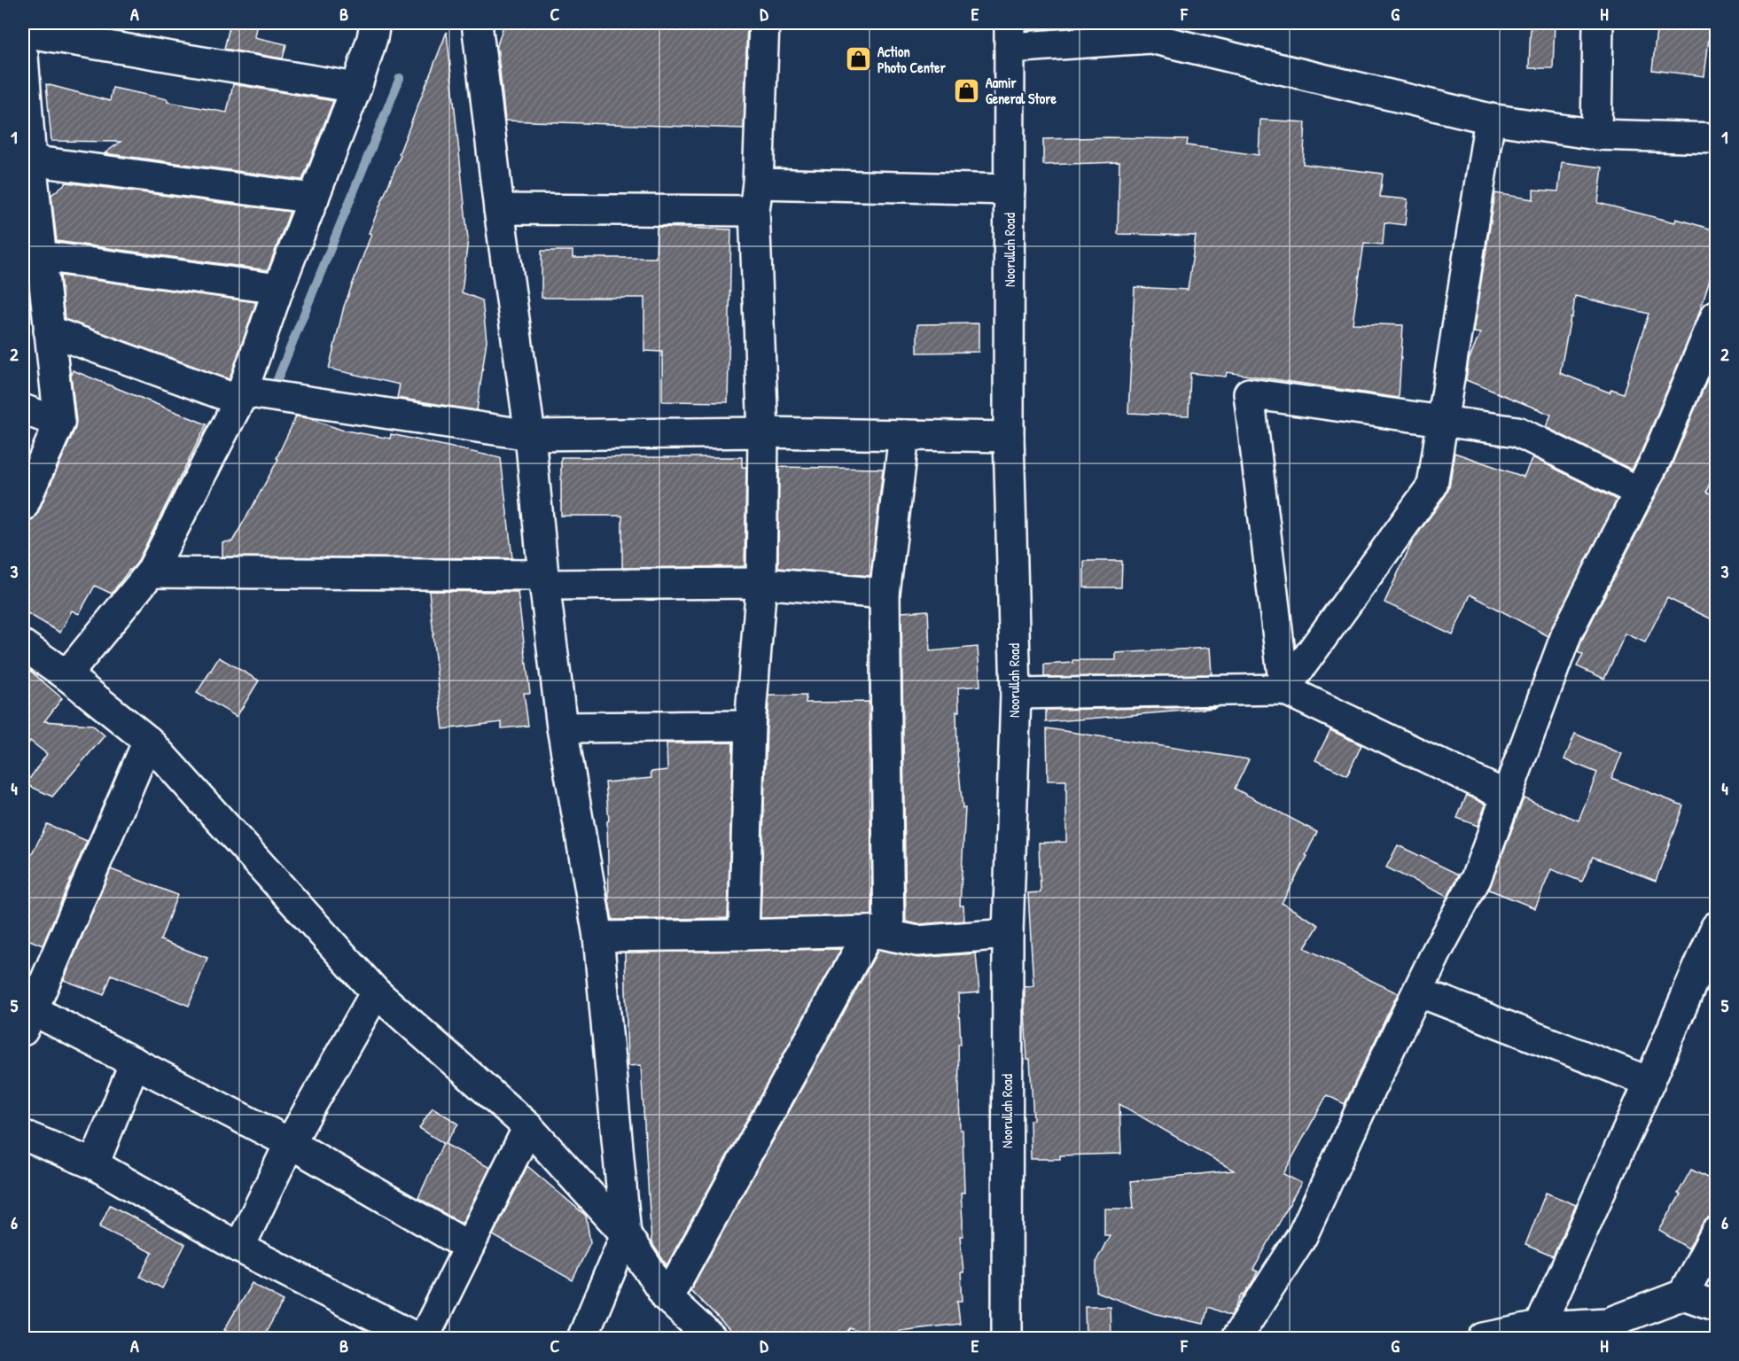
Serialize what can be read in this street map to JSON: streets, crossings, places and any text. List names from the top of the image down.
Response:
{
  "streets": {
    "street": ["Noorullah Road"]
  },
  "places": {
    "shop": ["Action Photo Center", "Aamir General Store"]
  },
  "grid": {
    "columns": [
      "A",
      "B",
      "C",
      "D",
      "E",
      "F",
      "G",
      "H"
    ],
    "rows": [
      "1",
      "2",
      "3",
      "4",
      "5",
      "6"
    ]
  }
}
